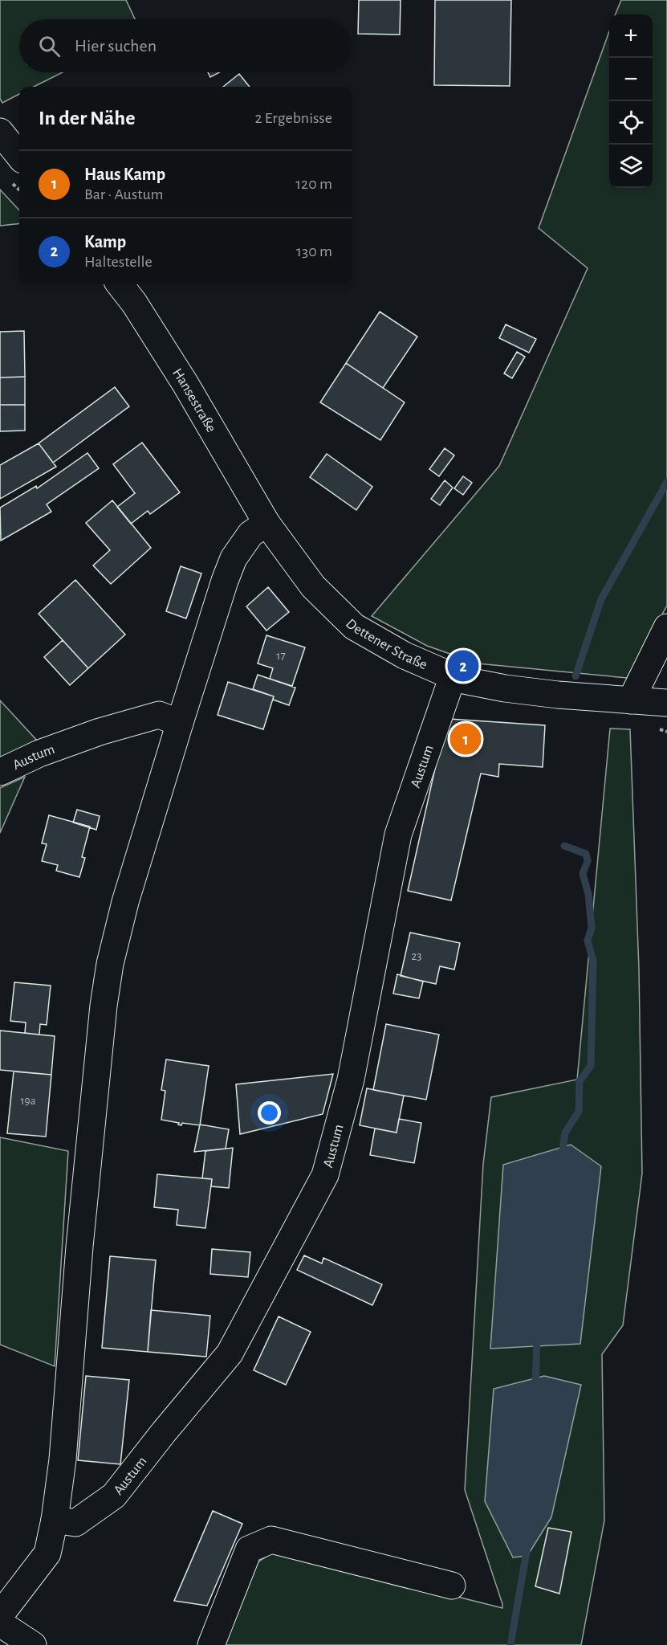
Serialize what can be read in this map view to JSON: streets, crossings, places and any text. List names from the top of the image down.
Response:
{
  "streets": {
    "street": ["Hansestraße", "Dettener Straße", "Austum"]
  },
  "crossings": [
    ["Hansestraße", "Dettener Straße"],
    ["Dettener Straße", "Austum"]
  ],
  "house_numbers": ["17", "23", "19a"],
  "page": {
    "map_buttons": ["+", "−"],
    "search": "Hier suchen",
    "heading": ["In der Nähe", "2 Ergebnisse"],
    "list": [
      {
        "mark": "1",
        "name": "Haus Kamp",
        "note": "Bar · Austum",
        "value": "120 m"
      },
      {
        "mark": "2",
        "name": "Kamp",
        "note": "Haltestelle",
        "value": "130 m"
      }
    ],
    "pins": ["2", "1"]
  }
}
